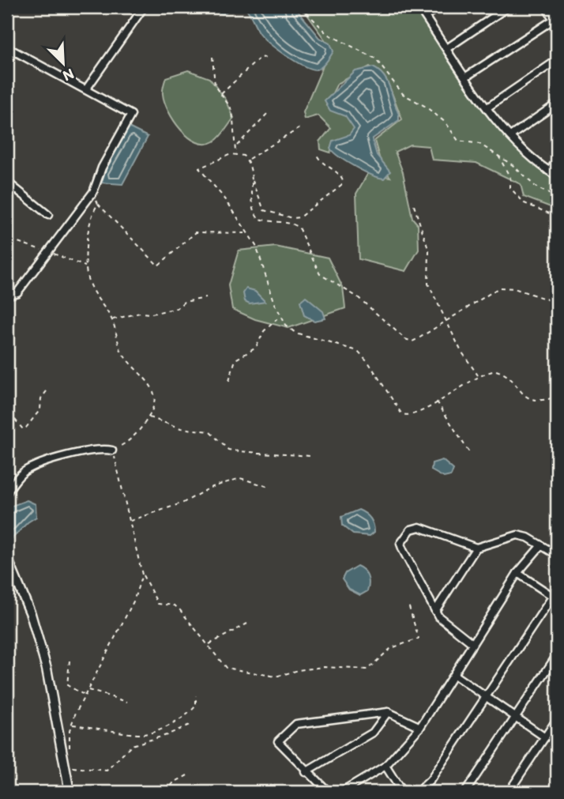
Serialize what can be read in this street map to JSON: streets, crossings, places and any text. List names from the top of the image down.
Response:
{
  "north": "bottom right"
}
